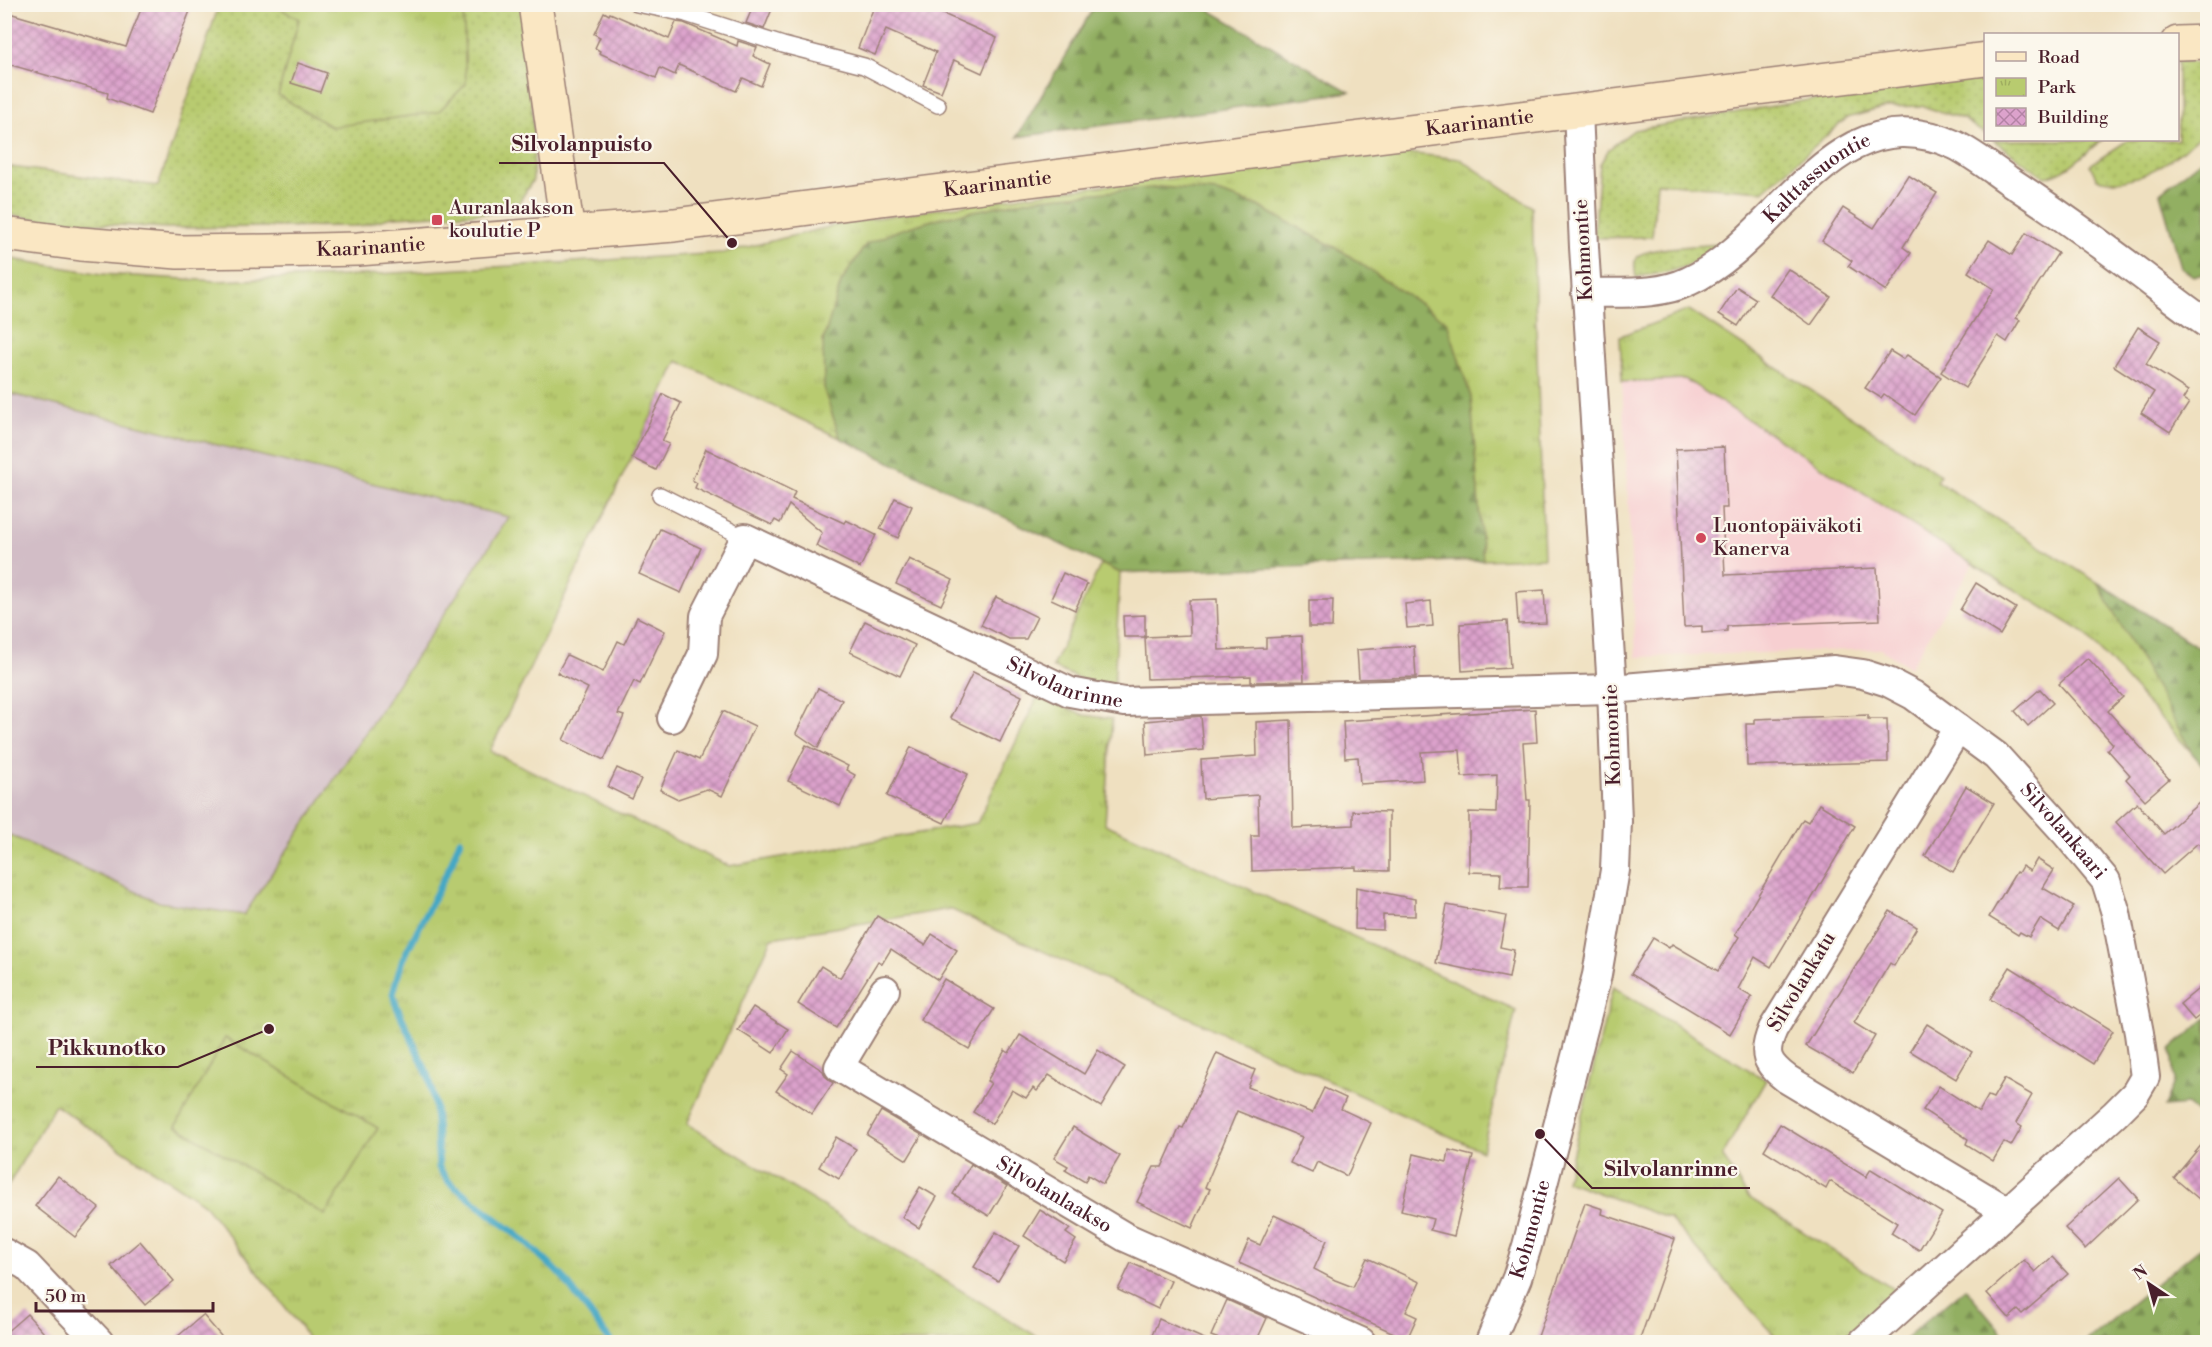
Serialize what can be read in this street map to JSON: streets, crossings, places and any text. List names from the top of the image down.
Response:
{
  "streets": {
    "main road": ["Kaarinantie"],
    "street": [
      "Kalttassuontie",
      "Kohmontie",
      "Silvolanrinne",
      "Silvolankaari",
      "Silvolankatu",
      "Silvolanlaakso"
    ]
  },
  "crossings": [
    ["Kaarinantie", "Kohmontie"],
    ["Kalttassuontie", "Kohmontie"],
    ["Kohmontie", "Silvolanrinne"],
    ["Kohmontie", "Silvolankaari"],
    ["Silvolanrinne", "Silvolankaari"],
    ["Silvolankaari", "Silvolankatu"]
  ],
  "places": {
    "transit": ["Auranlaakson koulutie P"],
    "other": [
      "Silvolanpuisto",
      "Luontopäiväkoti Kanerva",
      "Pikkunotko",
      "Silvolanrinne"
    ]
  },
  "legend": ["Road", "Park", "Building"],
  "scale_bar": "50 m",
  "north": "top left"
}
